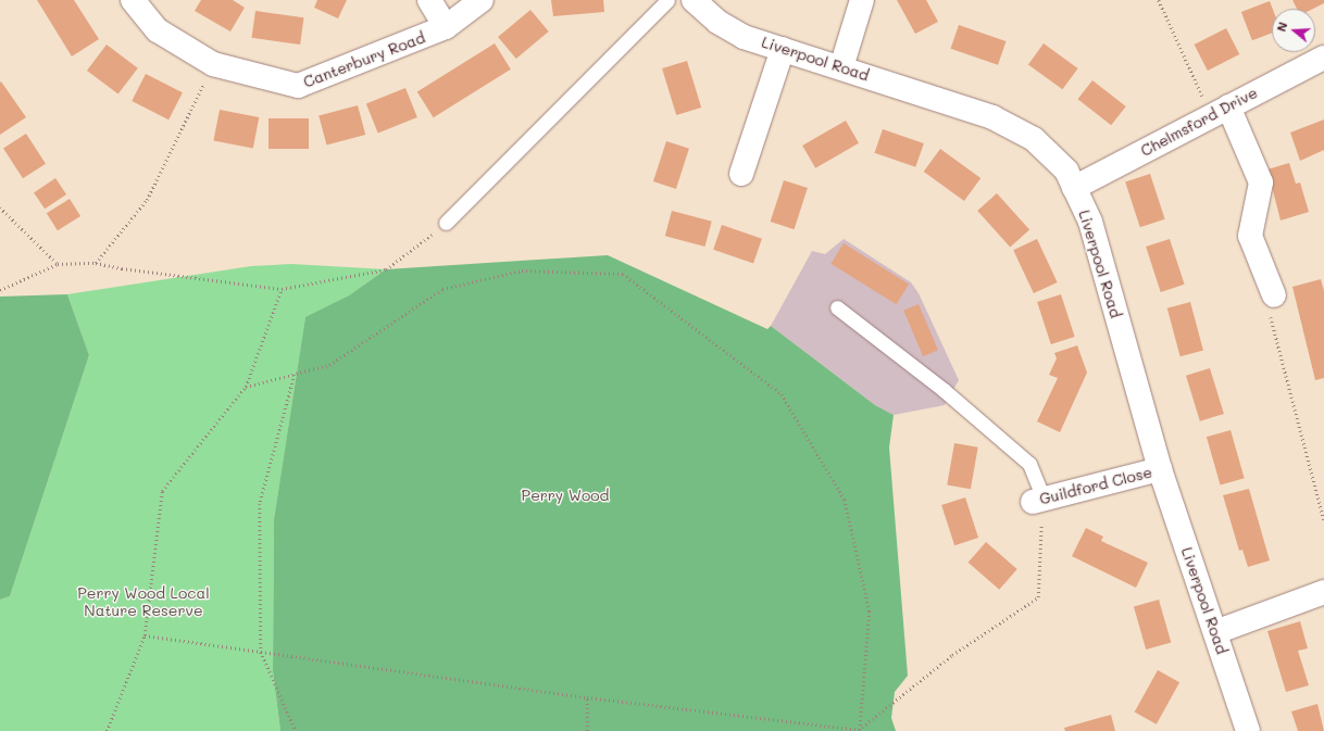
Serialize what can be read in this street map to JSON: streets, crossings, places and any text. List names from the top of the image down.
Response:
{
  "streets": {
    "street": [
      "Liverpool Road",
      "Canterbury Road",
      "Chelmsford Drive",
      "Guildford Close"
    ]
  },
  "crossings": [
    ["Liverpool Road", "Chelmsford Drive"],
    ["Liverpool Road", "Guildford Close"]
  ],
  "parks": ["Perry Wood", "Perry Wood Local Nature Reserve"],
  "north": "left"
}
